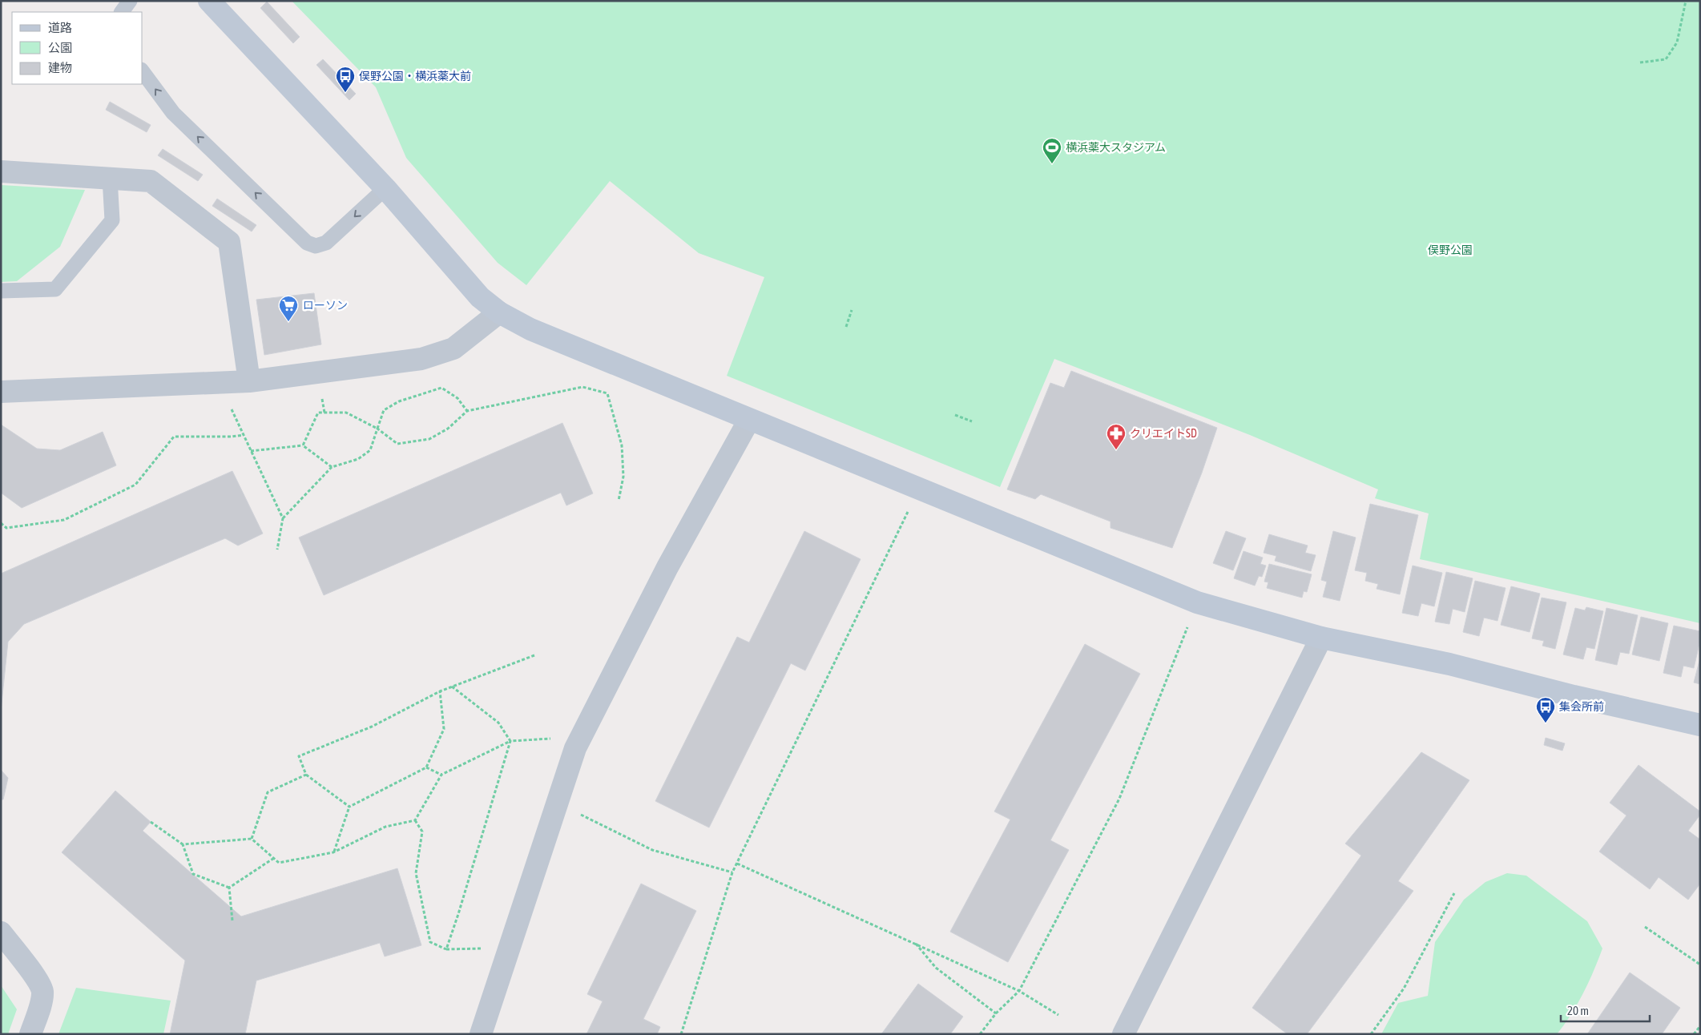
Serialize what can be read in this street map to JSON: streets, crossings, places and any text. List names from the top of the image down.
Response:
{
  "parks": ["俣野公園"],
  "places": {
    "bus stop": ["俣野公園・横浜薬大前", "集会所前"],
    "sports": ["横浜薬大スタジアム"],
    "supermarket": ["ローソン"],
    "pharmacy": ["クリエイトSD"]
  },
  "legend": ["道路", "公園", "建物"],
  "scale_bar": "20 m"
}
